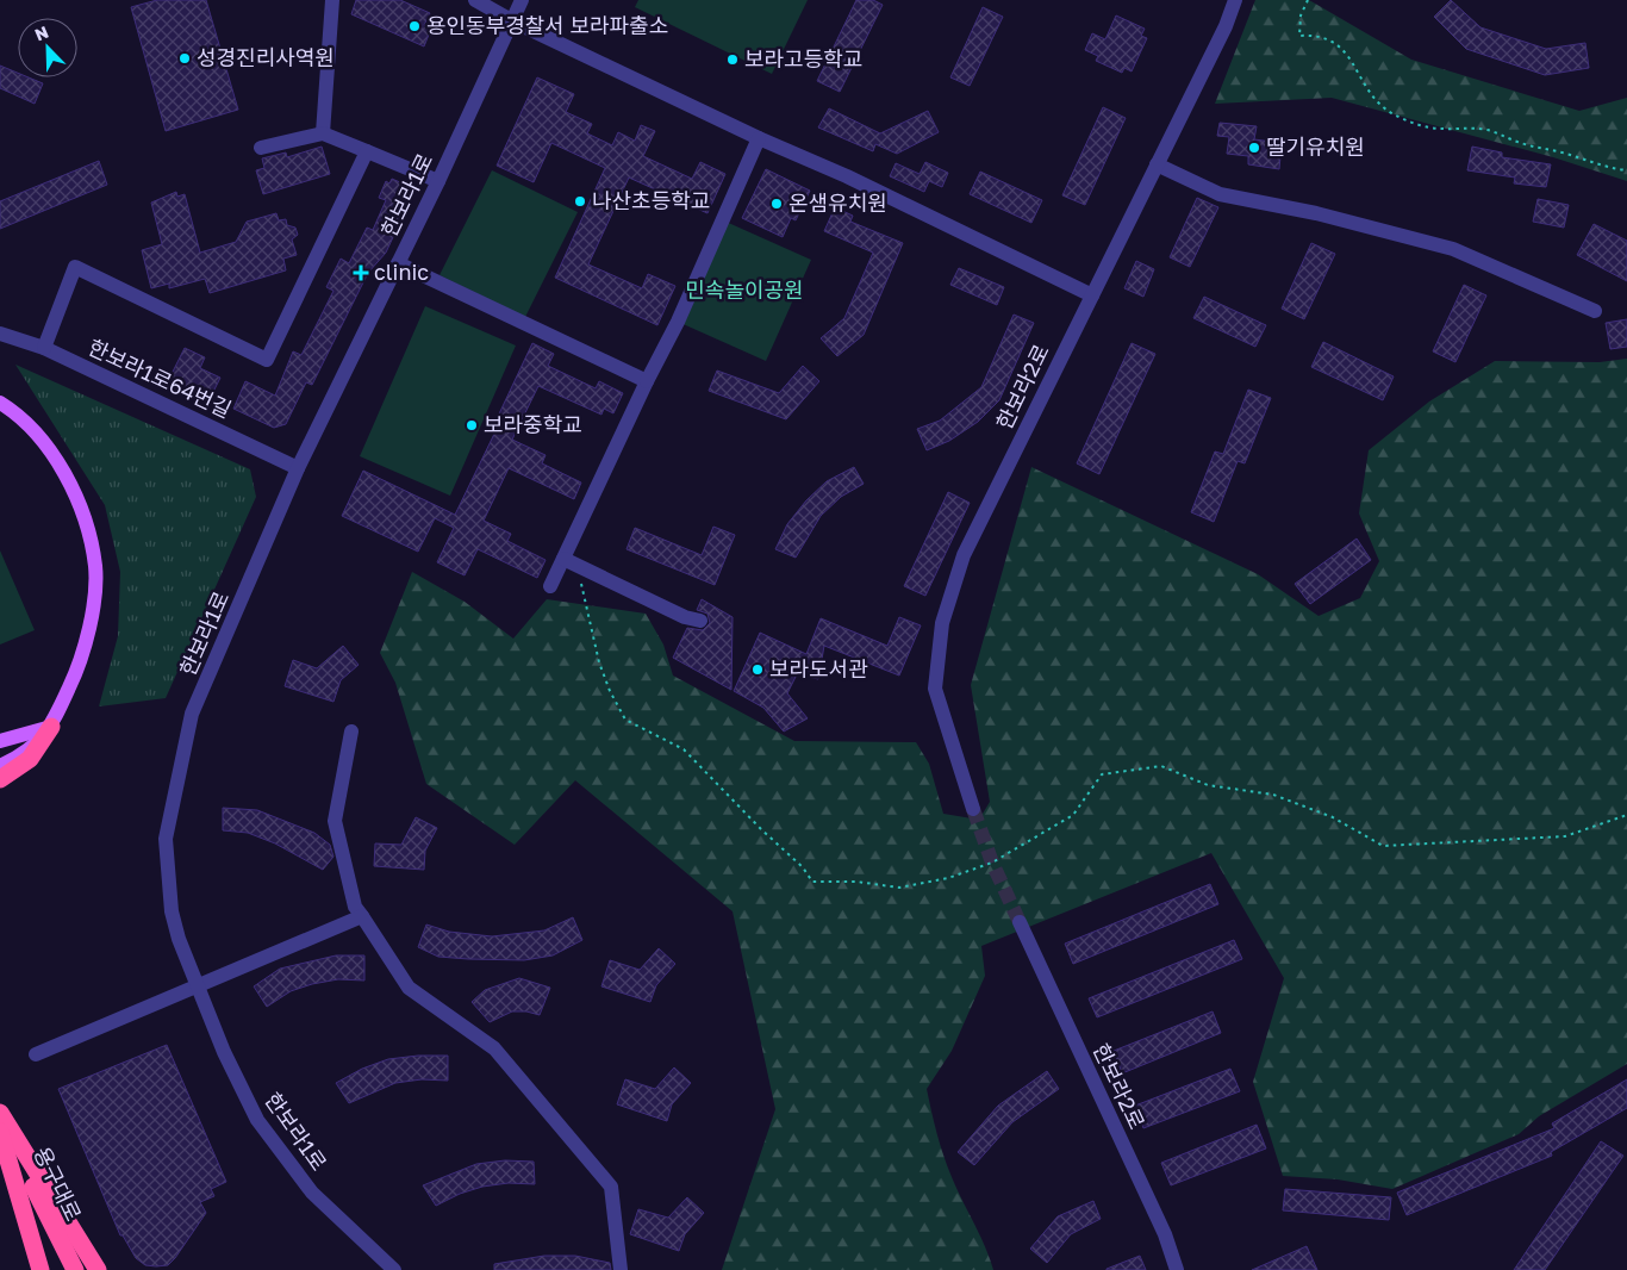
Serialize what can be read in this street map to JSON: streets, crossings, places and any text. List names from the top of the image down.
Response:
{
  "streets": {
    "highway": ["용구대로"],
    "street": ["한보라1로", "한보라1로64번길", "한보라2로"]
  },
  "crossings": [
    ["한보라1로", "한보라1로64번길"]
  ],
  "parks": ["민속놀이공원"],
  "places": {
    "other": [
      "용인동부경찰서 보라파출소",
      "성경진리사역원",
      "보라고등학교",
      "딸기유치원",
      "나산초등학교",
      "온샘유치원",
      "보라중학교",
      "보라도서관"
    ],
    "health": ["clinic"]
  },
  "north": "top left"
}
